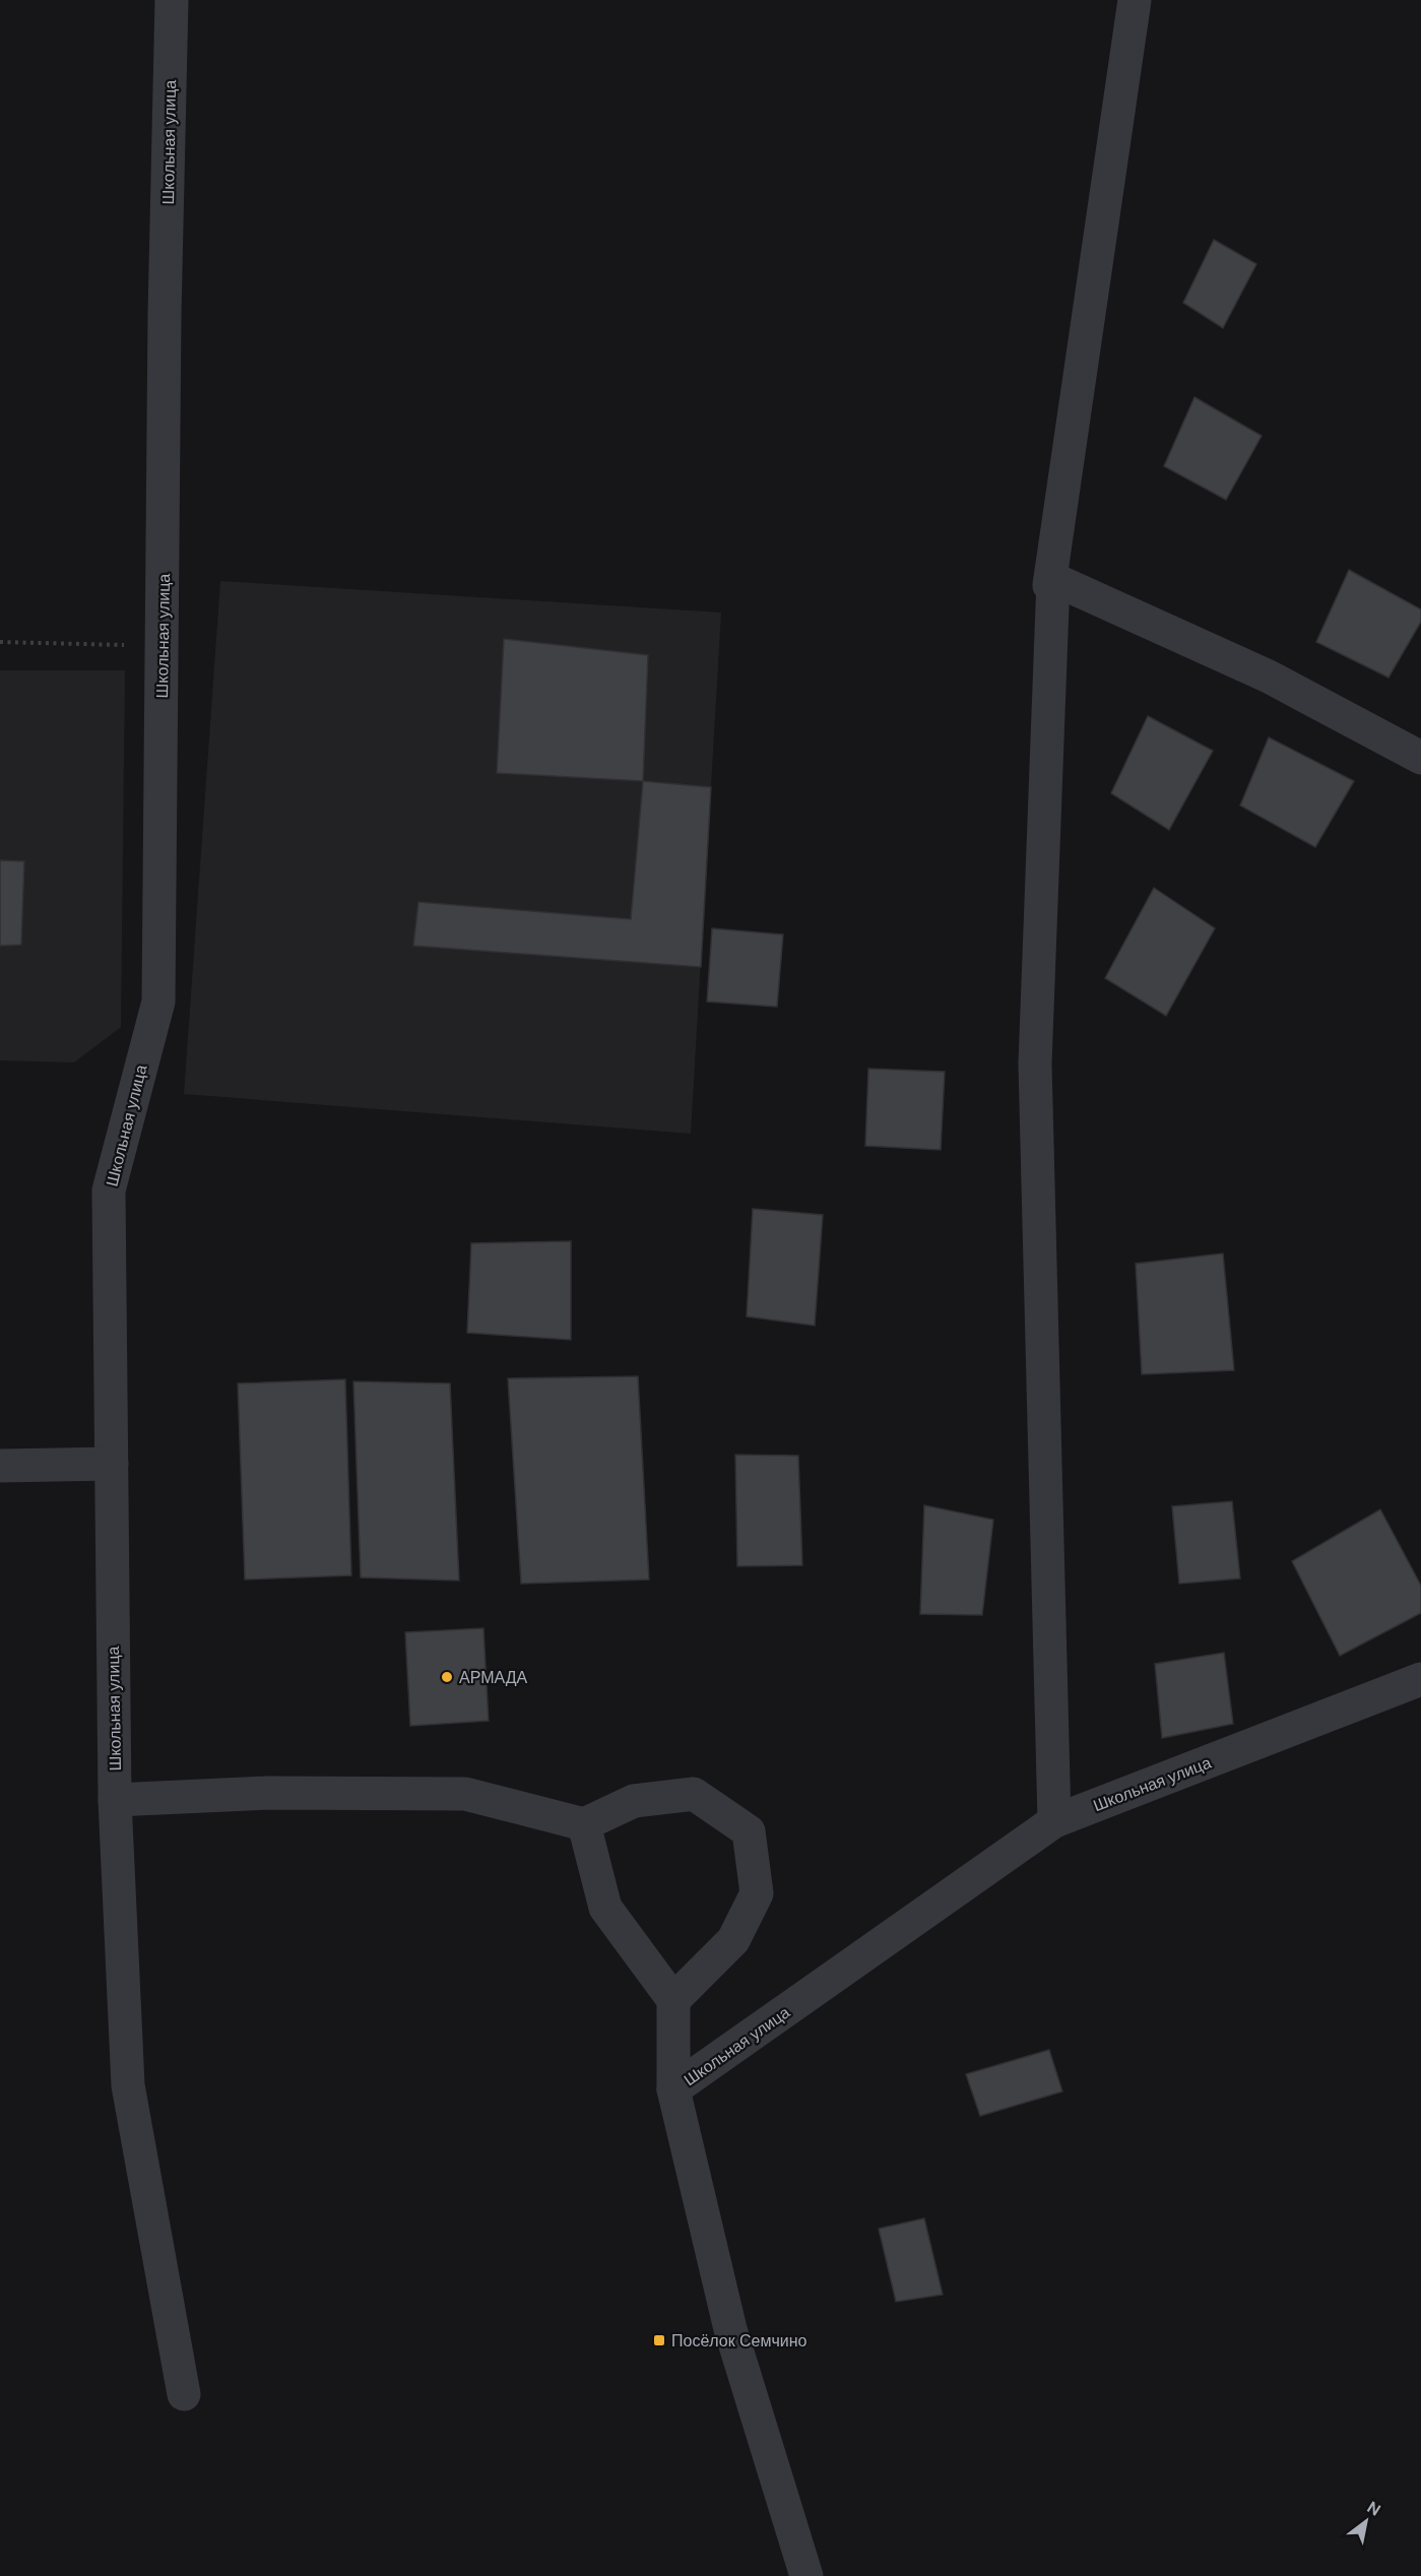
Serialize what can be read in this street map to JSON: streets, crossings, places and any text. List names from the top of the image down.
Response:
{
  "streets": {
    "street": ["Школьная улица"]
  },
  "places": {
    "other": ["АРМАДА"],
    "transit": ["Посёлок Семчино"]
  },
  "north": "top right"
}
